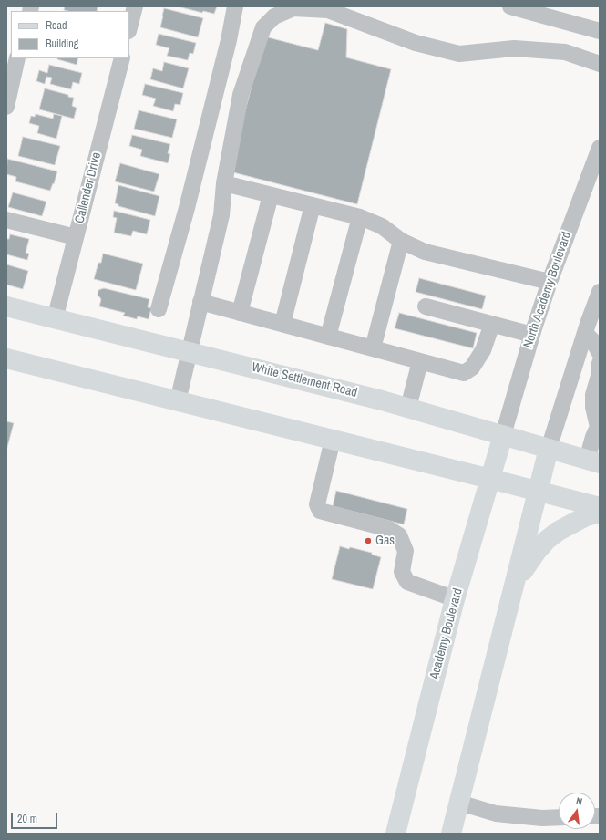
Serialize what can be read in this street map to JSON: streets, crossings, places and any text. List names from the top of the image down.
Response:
{
  "streets": {
    "main road": ["White Settlement Road", "Academy Boulevard"],
    "street": ["Callender Drive", "North Academy Boulevard"]
  },
  "crossings": [
    ["Callender Drive", "White Settlement Road"],
    ["North Academy Boulevard", "White Settlement Road"],
    ["North Academy Boulevard", "Academy Boulevard"],
    ["White Settlement Road", "Academy Boulevard"]
  ],
  "places": ["Gas"],
  "legend": ["Road", "Building"],
  "scale_bar": "20 m",
  "north": "top"
}
